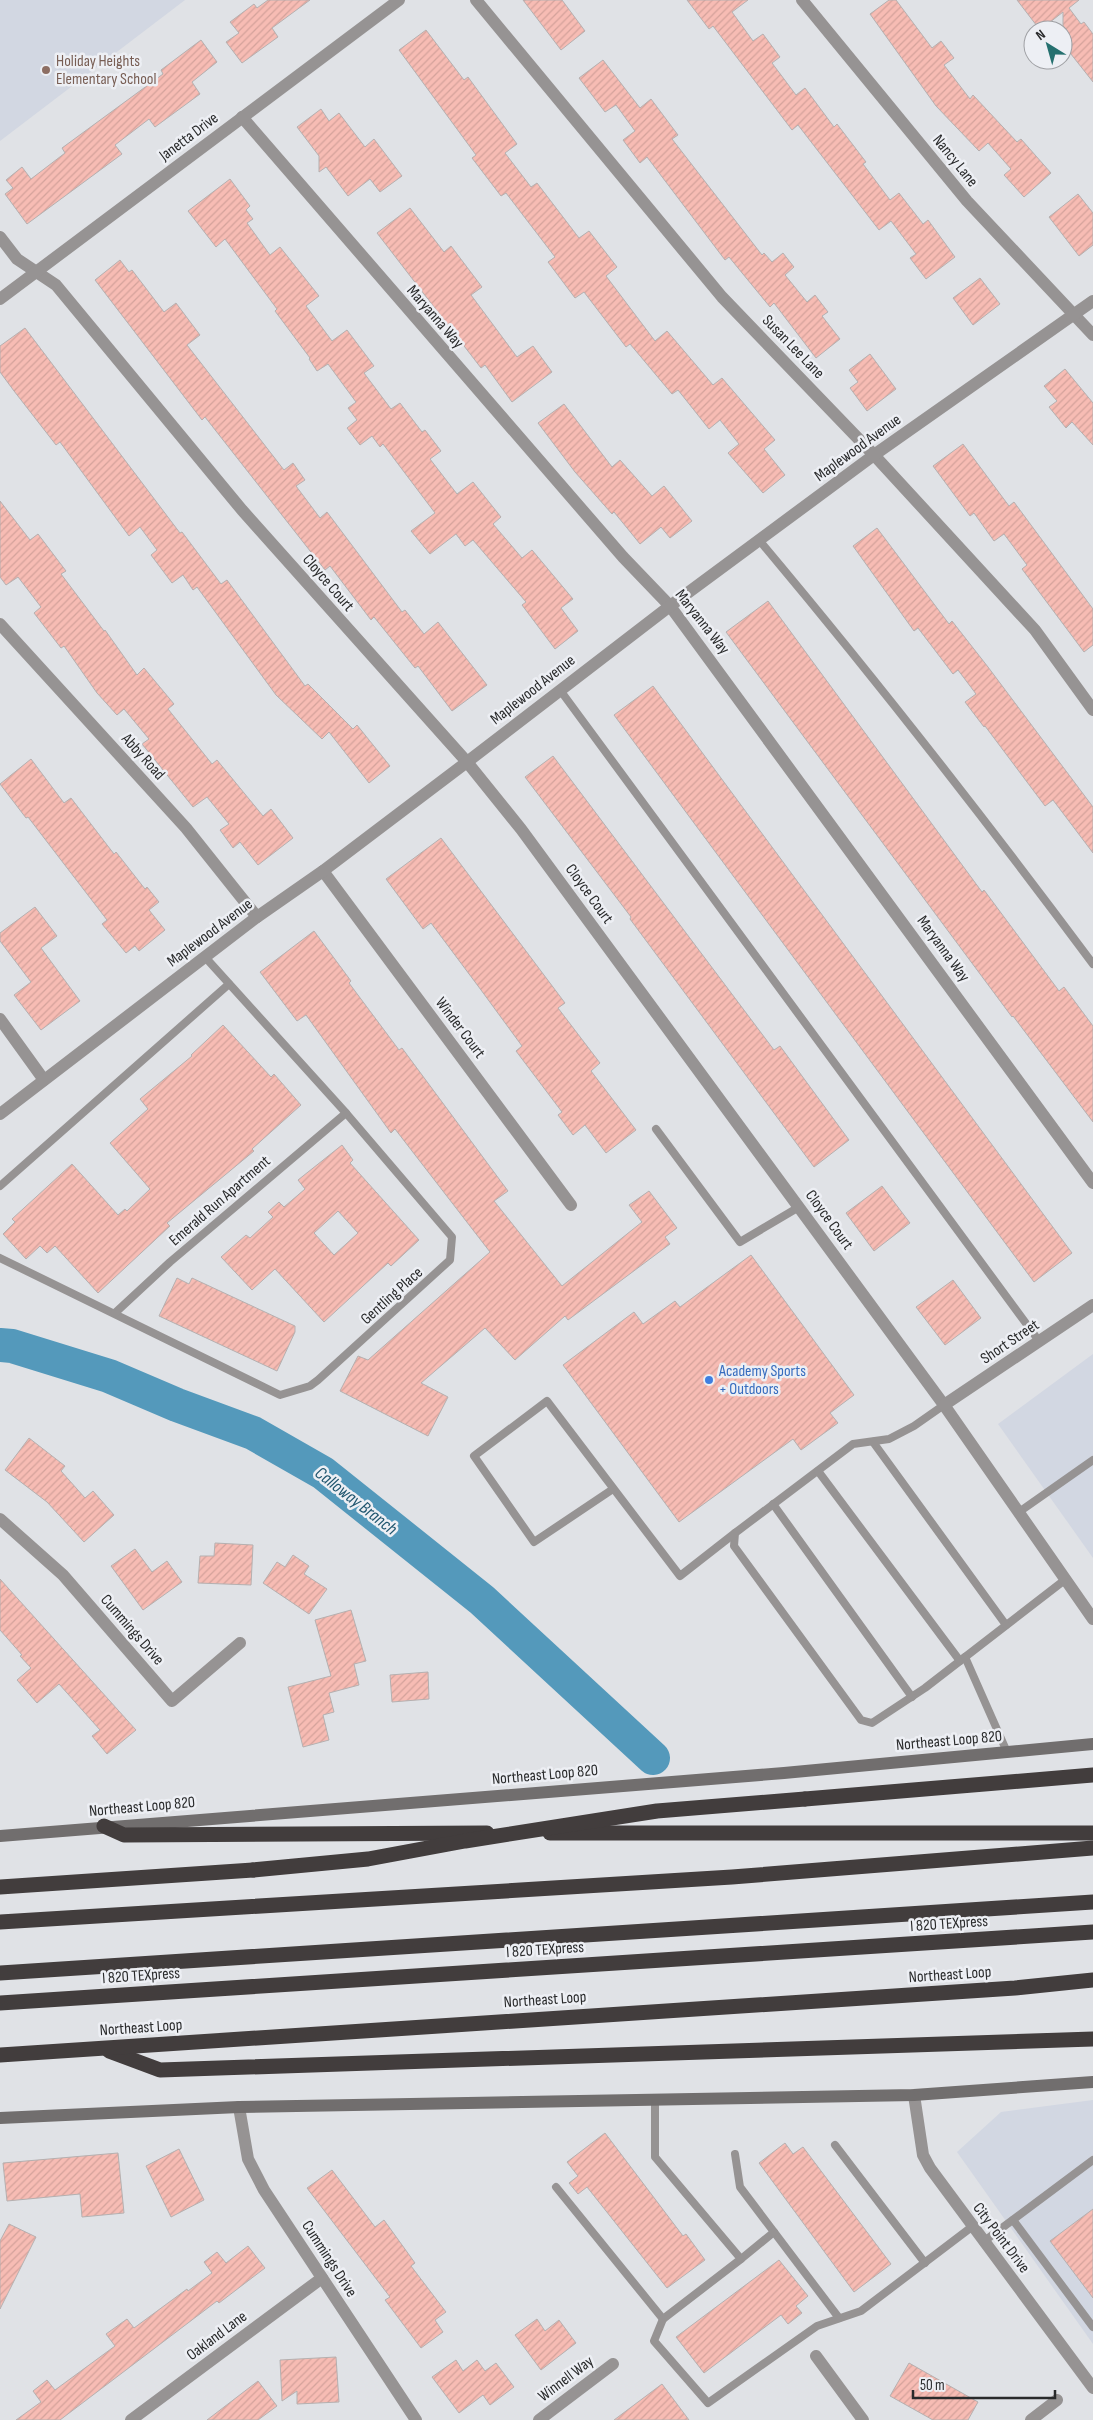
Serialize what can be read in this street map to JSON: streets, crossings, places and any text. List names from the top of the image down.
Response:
{
  "streets": {
    "highway": ["I 820 TEXpress", "Northeast Loop"],
    "main road": ["Northeast Loop 820"],
    "street": [
      "Janetta Drive",
      "Nancy Lane",
      "Maryanna Way",
      "Susan Lee Lane",
      "Maplewood Avenue",
      "Cloyce Court",
      "Abby Road",
      "Winder Court",
      "Short Street",
      "Cummings Drive",
      "City Point Drive",
      "Oakland Lane",
      "Winnell Way"
    ],
    "lane": ["Emerald Run Apartment", "Gentling Place"]
  },
  "crossings": [
    ["Janetta Drive", "Maryanna Way"],
    ["Janetta Drive", "Cloyce Court"],
    ["Nancy Lane", "Maplewood Avenue"],
    ["Maryanna Way", "Maplewood Avenue"],
    ["Susan Lee Lane", "Maplewood Avenue"],
    ["Maplewood Avenue", "Cloyce Court"],
    ["Maplewood Avenue", "Abby Road"],
    ["Maplewood Avenue", "Winder Court"],
    ["Maplewood Avenue", "Gentling Place"],
    ["Cloyce Court", "Short Street"],
    ["Emerald Run Apartment", "Gentling Place"],
    ["Cummings Drive", "Oakland Lane"]
  ],
  "water": ["Calloway Branch"],
  "places": ["Holiday Heights Elementary School", "Academy Sports + Outdoors"],
  "scale_bar": "50 m",
  "north": "top left"
}
